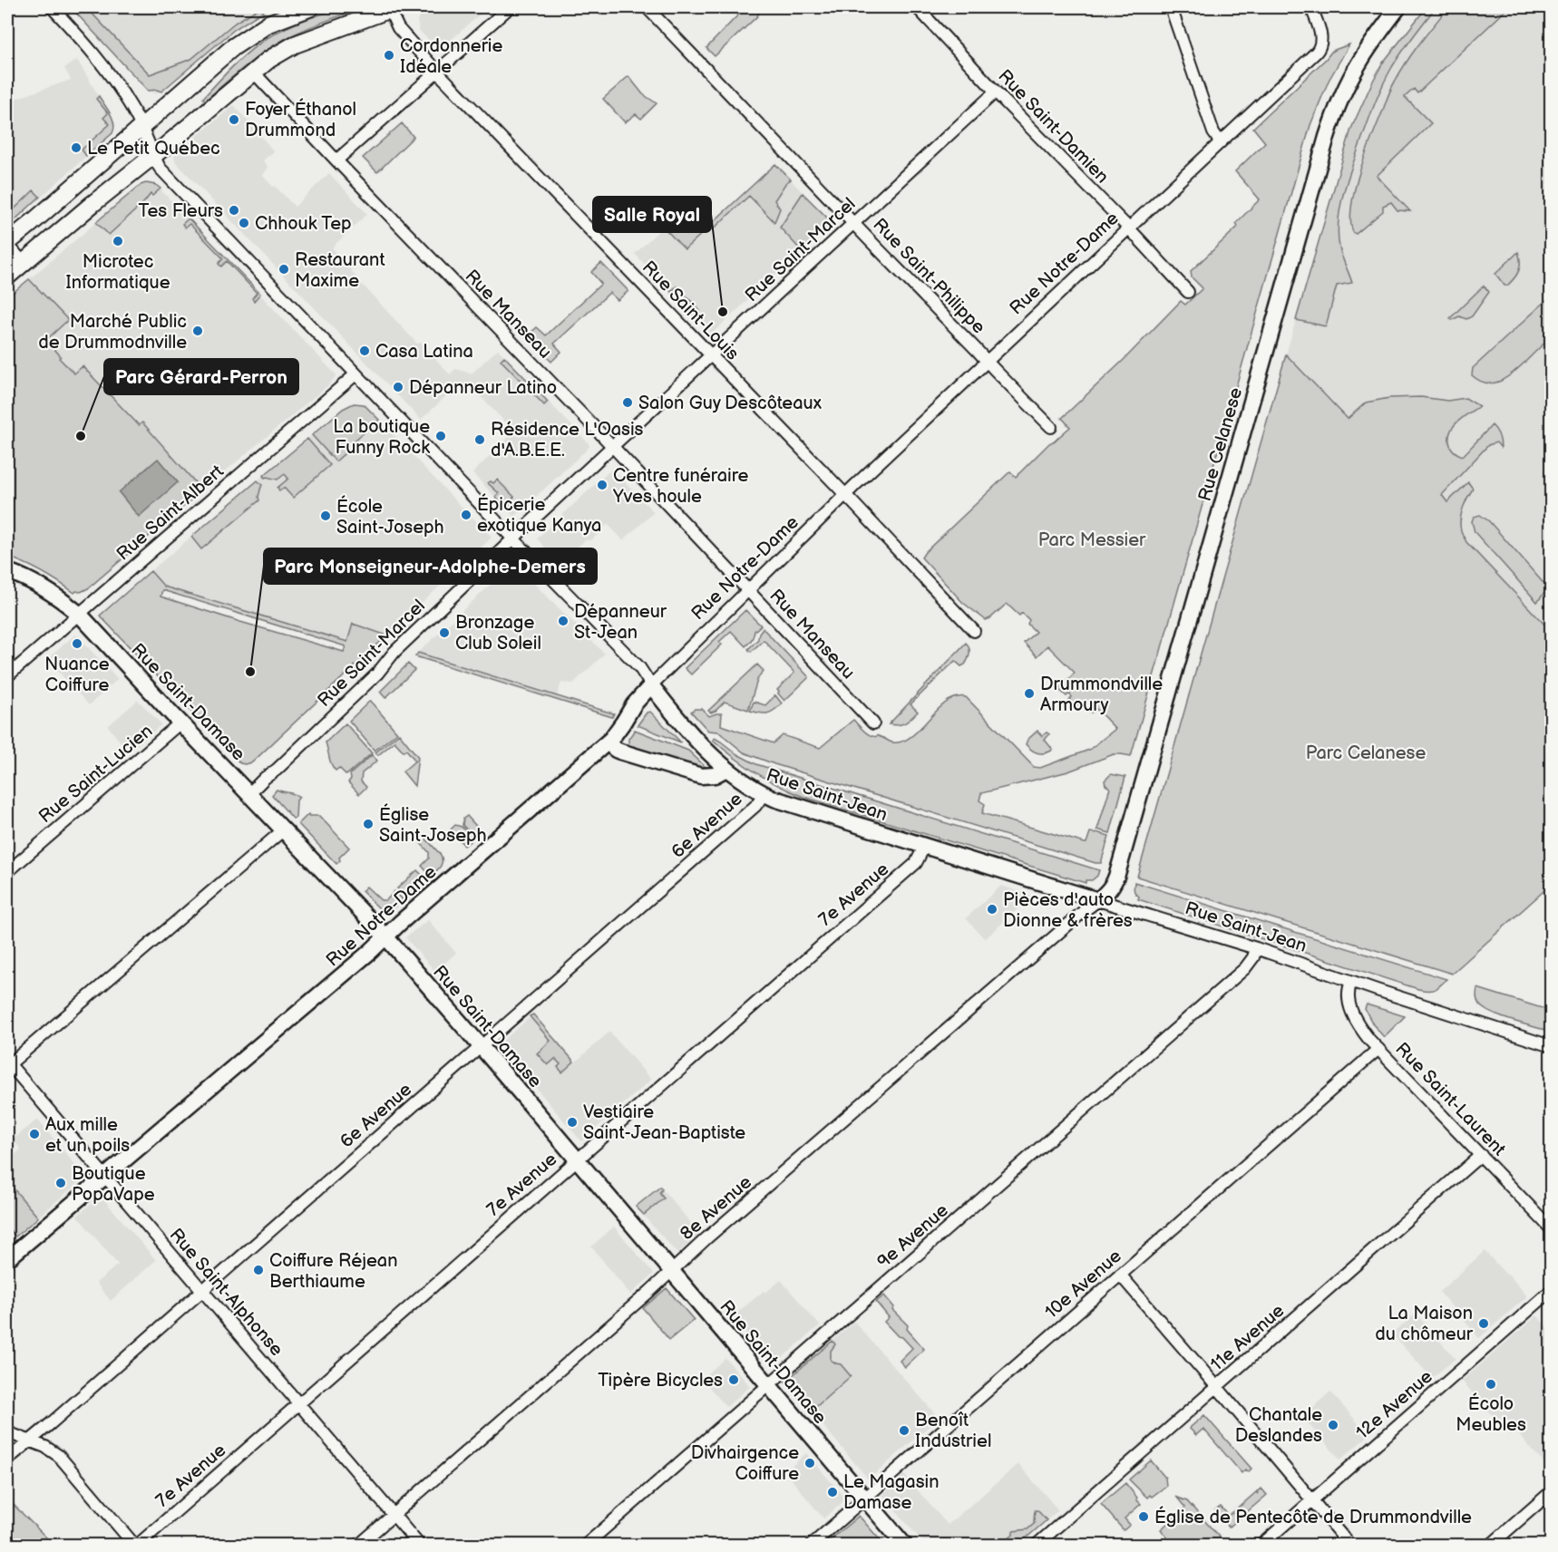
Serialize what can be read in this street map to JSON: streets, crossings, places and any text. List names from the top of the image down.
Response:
{
  "streets": {
    "street": [
      "Rue Saint-Damien",
      "Rue Saint-Marcel",
      "Rue Notre-Dame",
      "Rue Saint-Philippe",
      "Rue Saint-Louis",
      "Rue Manseau",
      "Rue Celanese",
      "Rue Saint-Albert",
      "Rue Saint-Damase",
      "Rue Saint-Lucien",
      "Rue Saint-Jean",
      "6e Avenue",
      "7e Avenue",
      "Rue Saint-Laurent",
      "8e Avenue",
      "9e Avenue",
      "10e Avenue",
      "Rue Saint-Alphonse",
      "11e Avenue",
      "12e Avenue"
    ]
  },
  "crossings": [
    ["Rue Saint-Damien", "Rue Saint-Marcel"],
    ["Rue Saint-Damien", "Rue Notre-Dame"],
    ["Rue Saint-Marcel", "Rue Saint-Philippe"],
    ["Rue Saint-Marcel", "Rue Saint-Louis"],
    ["Rue Saint-Marcel", "Rue Manseau"],
    ["Rue Saint-Marcel", "Rue Saint-Damase"],
    ["Rue Saint-Marcel", "Rue Saint-Jean"],
    ["Rue Notre-Dame", "Rue Saint-Philippe"],
    ["Rue Notre-Dame", "Rue Saint-Louis"],
    ["Rue Notre-Dame", "Rue Manseau"],
    ["Rue Notre-Dame", "Rue Saint-Damase"],
    ["Rue Notre-Dame", "Rue Saint-Jean"],
    ["Rue Notre-Dame", "Rue Saint-Alphonse"],
    ["Rue Celanese", "Rue Saint-Jean"],
    ["Rue Celanese", "8e Avenue"],
    ["Rue Saint-Albert", "Rue Saint-Damase"],
    ["Rue Saint-Albert", "Rue Saint-Jean"],
    ["Rue Saint-Damase", "Rue Saint-Lucien"],
    ["Rue Saint-Damase", "6e Avenue"],
    ["Rue Saint-Damase", "7e Avenue"],
    ["Rue Saint-Damase", "8e Avenue"],
    ["Rue Saint-Damase", "9e Avenue"],
    ["Rue Saint-Damase", "10e Avenue"],
    ["Rue Saint-Jean", "6e Avenue"],
    ["Rue Saint-Jean", "7e Avenue"],
    ["Rue Saint-Jean", "Rue Saint-Laurent"],
    ["Rue Saint-Jean", "8e Avenue"],
    ["Rue Saint-Jean", "9e Avenue"],
    ["6e Avenue", "Rue Saint-Alphonse"],
    ["7e Avenue", "Rue Saint-Alphonse"],
    ["Rue Saint-Laurent", "10e Avenue"],
    ["Rue Saint-Laurent", "11e Avenue"],
    ["8e Avenue", "Rue Saint-Alphonse"]
  ],
  "parks": ["Parc Messier", "Parc Celanese"],
  "places": [
    "Cordonnerie Idéale",
    "Foyer Éthanol Drummond",
    "Le Petit Québec",
    "Tes Fleurs",
    "Chhouk Tep",
    "Microtec Informatique",
    "Restaurant Maxime",
    "Salle Royal",
    "Marché Public de Drummodnville",
    "Casa Latina",
    "Dépanneur Latino",
    "Salon Guy Descôteaux",
    "Parc Gérard-Perron",
    "La boutique Funny Rock",
    "Résidence L'Oasis d'A.B.E.E.",
    "Centre funéraire Yves houle",
    "Épicerie exotique Kanya",
    "École Saint-Joseph",
    "Dépanneur St-Jean",
    "Bronzage Club Soleil",
    "Nuance Coiffure",
    "Parc Monseigneur-Adolphe-Demers",
    "Drummondville Armoury",
    "Église Saint-Joseph",
    "Pièces d'auto Dionne & frères",
    "Vestiaire Saint-Jean-Baptiste",
    "Aux mille et un poils",
    "Boutique PopaVape",
    "Coiffure Réjean Berthiaume",
    "La Maison du chômeur",
    "Tipère Bicycles",
    "Écolo Meubles",
    "Chantale Deslandes",
    "Benoît Industriel",
    "Divhairgence Coiffure",
    "Le Magasin Damase",
    "Église de Pentecôte de Drummondville"
  ]
}
